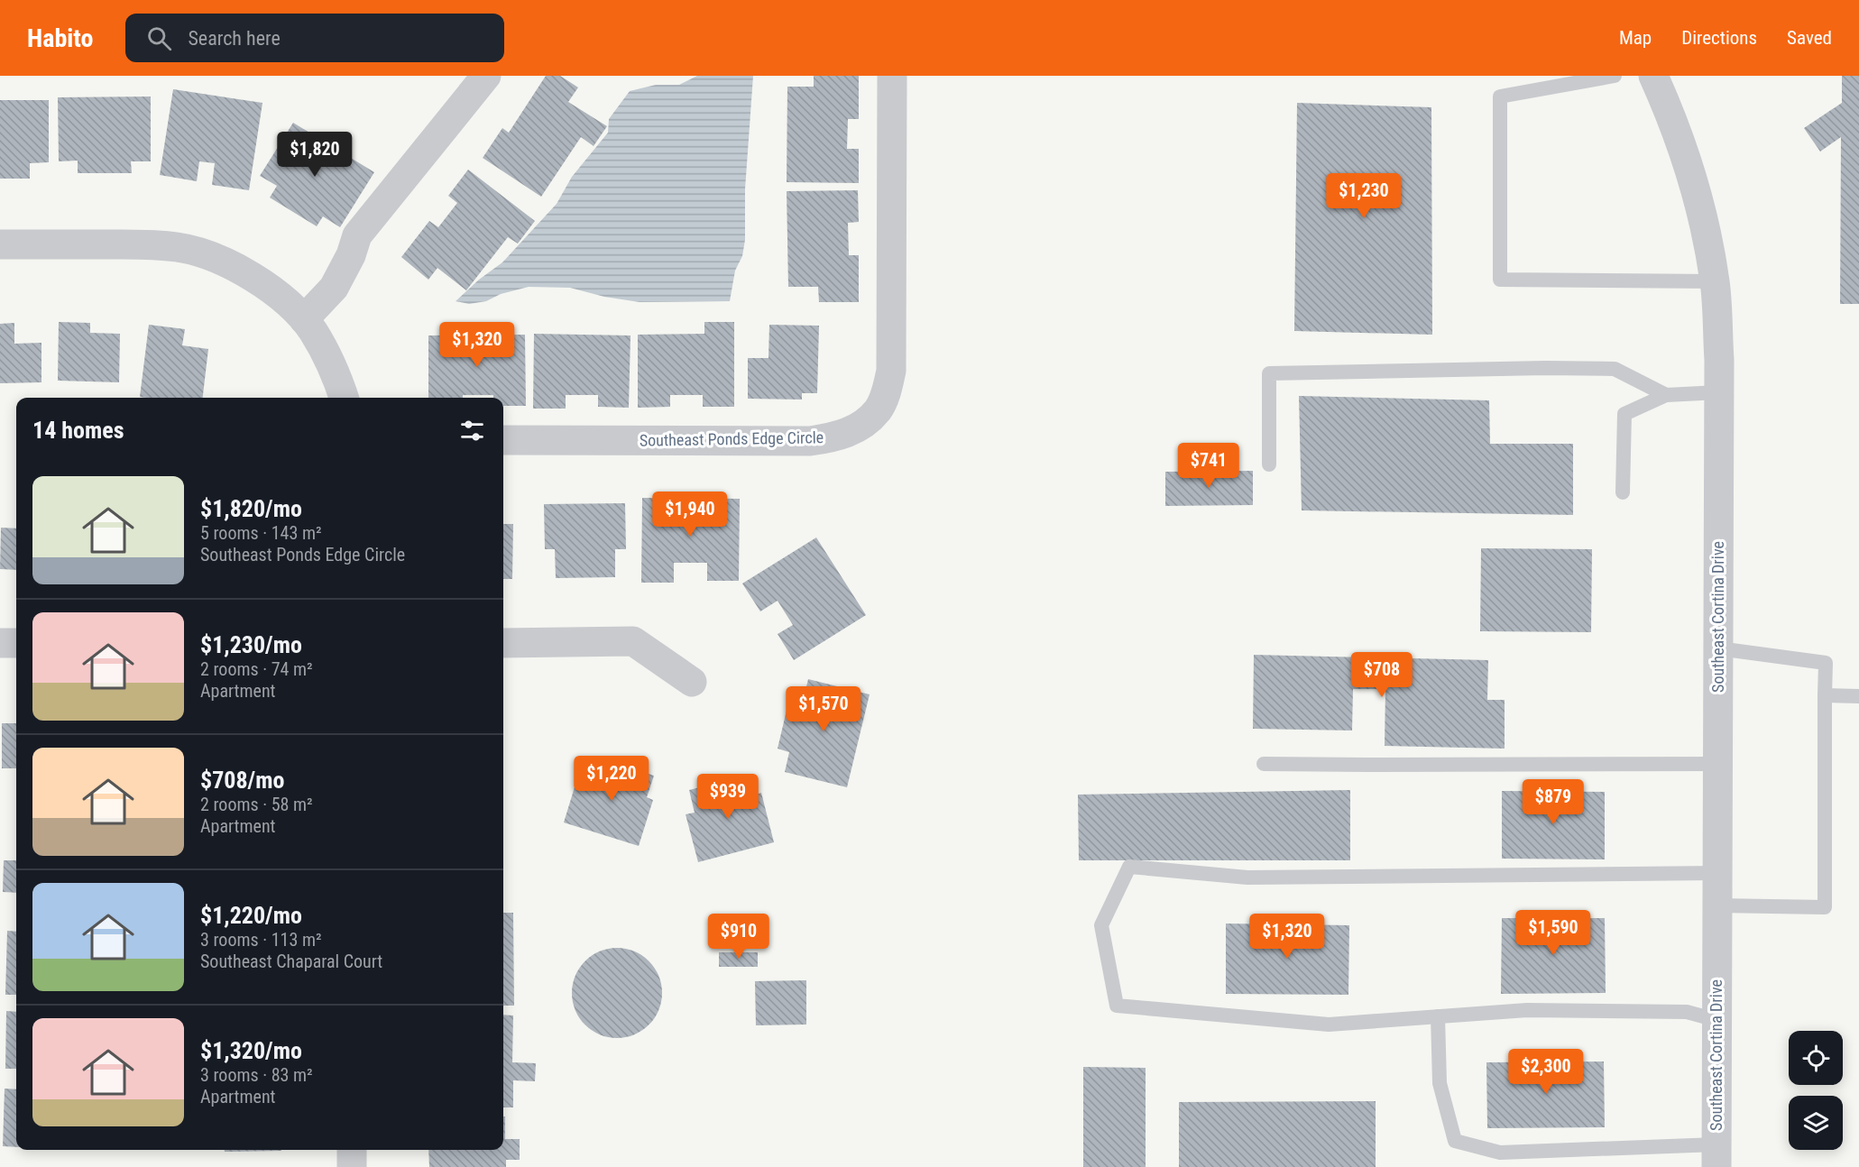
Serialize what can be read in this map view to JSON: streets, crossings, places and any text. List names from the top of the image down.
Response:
{
  "streets": {
    "street": ["Southeast Ponds Edge Circle", "Southeast Cortina Drive"]
  },
  "page": {
    "header": "Habito",
    "search": "Search here",
    "nav": ["Map", "Directions", "Saved"],
    "price": [
      "$1,820",
      "$1,230",
      "$1,320",
      "$741",
      "$1,940",
      "$708",
      "$1,570",
      "$1,220",
      "$939",
      "$879",
      "$1,590",
      "$910",
      "$1,320",
      "$2,300"
    ],
    "heading": "14 homes",
    "list": [
      {
        "name": "$1,820/mo",
        "note": "5 rooms · 143 m² · Southeast Ponds Edge Circle"
      },
      {
        "name": "$1,230/mo",
        "note": "2 rooms · 74 m² · Apartment"
      },
      {
        "name": "$708/mo",
        "note": "2 rooms · 58 m² · Apartment"
      },
      {
        "name": "$1,220/mo",
        "note": "3 rooms · 113 m² · Southeast Chaparal Court"
      },
      {
        "name": "$1,320/mo",
        "note": "3 rooms · 83 m² · Apartment"
      }
    ]
  }
}
